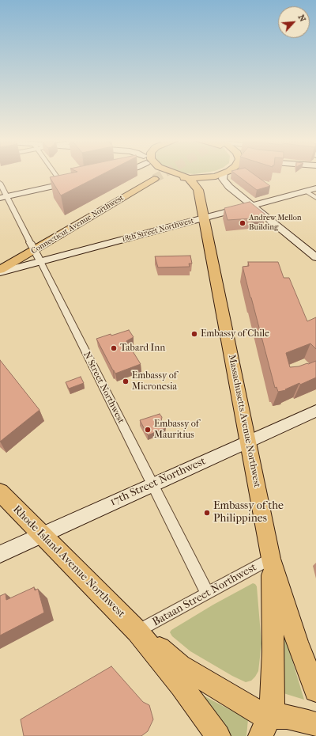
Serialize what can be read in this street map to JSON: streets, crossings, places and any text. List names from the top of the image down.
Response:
{
  "streets": {
    "main road": [
      "Connecticut Avenue Northwest",
      "18th Street Northwest",
      "Massachusetts Avenue Northwest",
      "17th Street Northwest",
      "Rhode Island Avenue Northwest"
    ],
    "street": ["N Street Northwest", "Bataan Street Northwest"]
  },
  "crossings": [
    ["Connecticut Avenue Northwest", "N Street Northwest"],
    ["18th Street Northwest", "N Street Northwest"],
    ["18th Street Northwest", "Massachusetts Avenue Northwest"],
    ["N Street Northwest", "17th Street Northwest"],
    ["N Street Northwest", "Bataan Street Northwest"],
    ["Massachusetts Avenue Northwest", "17th Street Northwest"],
    ["Massachusetts Avenue Northwest", "Rhode Island Avenue Northwest"],
    ["Massachusetts Avenue Northwest", "Bataan Street Northwest"],
    ["17th Street Northwest", "Rhode Island Avenue Northwest"],
    ["Rhode Island Avenue Northwest", "Bataan Street Northwest"]
  ],
  "places": [
    "Andrew Mellon Building",
    "Embassy of Chile",
    "Tabard Inn",
    "Embassy of Micronesia",
    "Embassy of Mauritius",
    "Embassy of the Philippines"
  ],
  "north": "top right"
}
